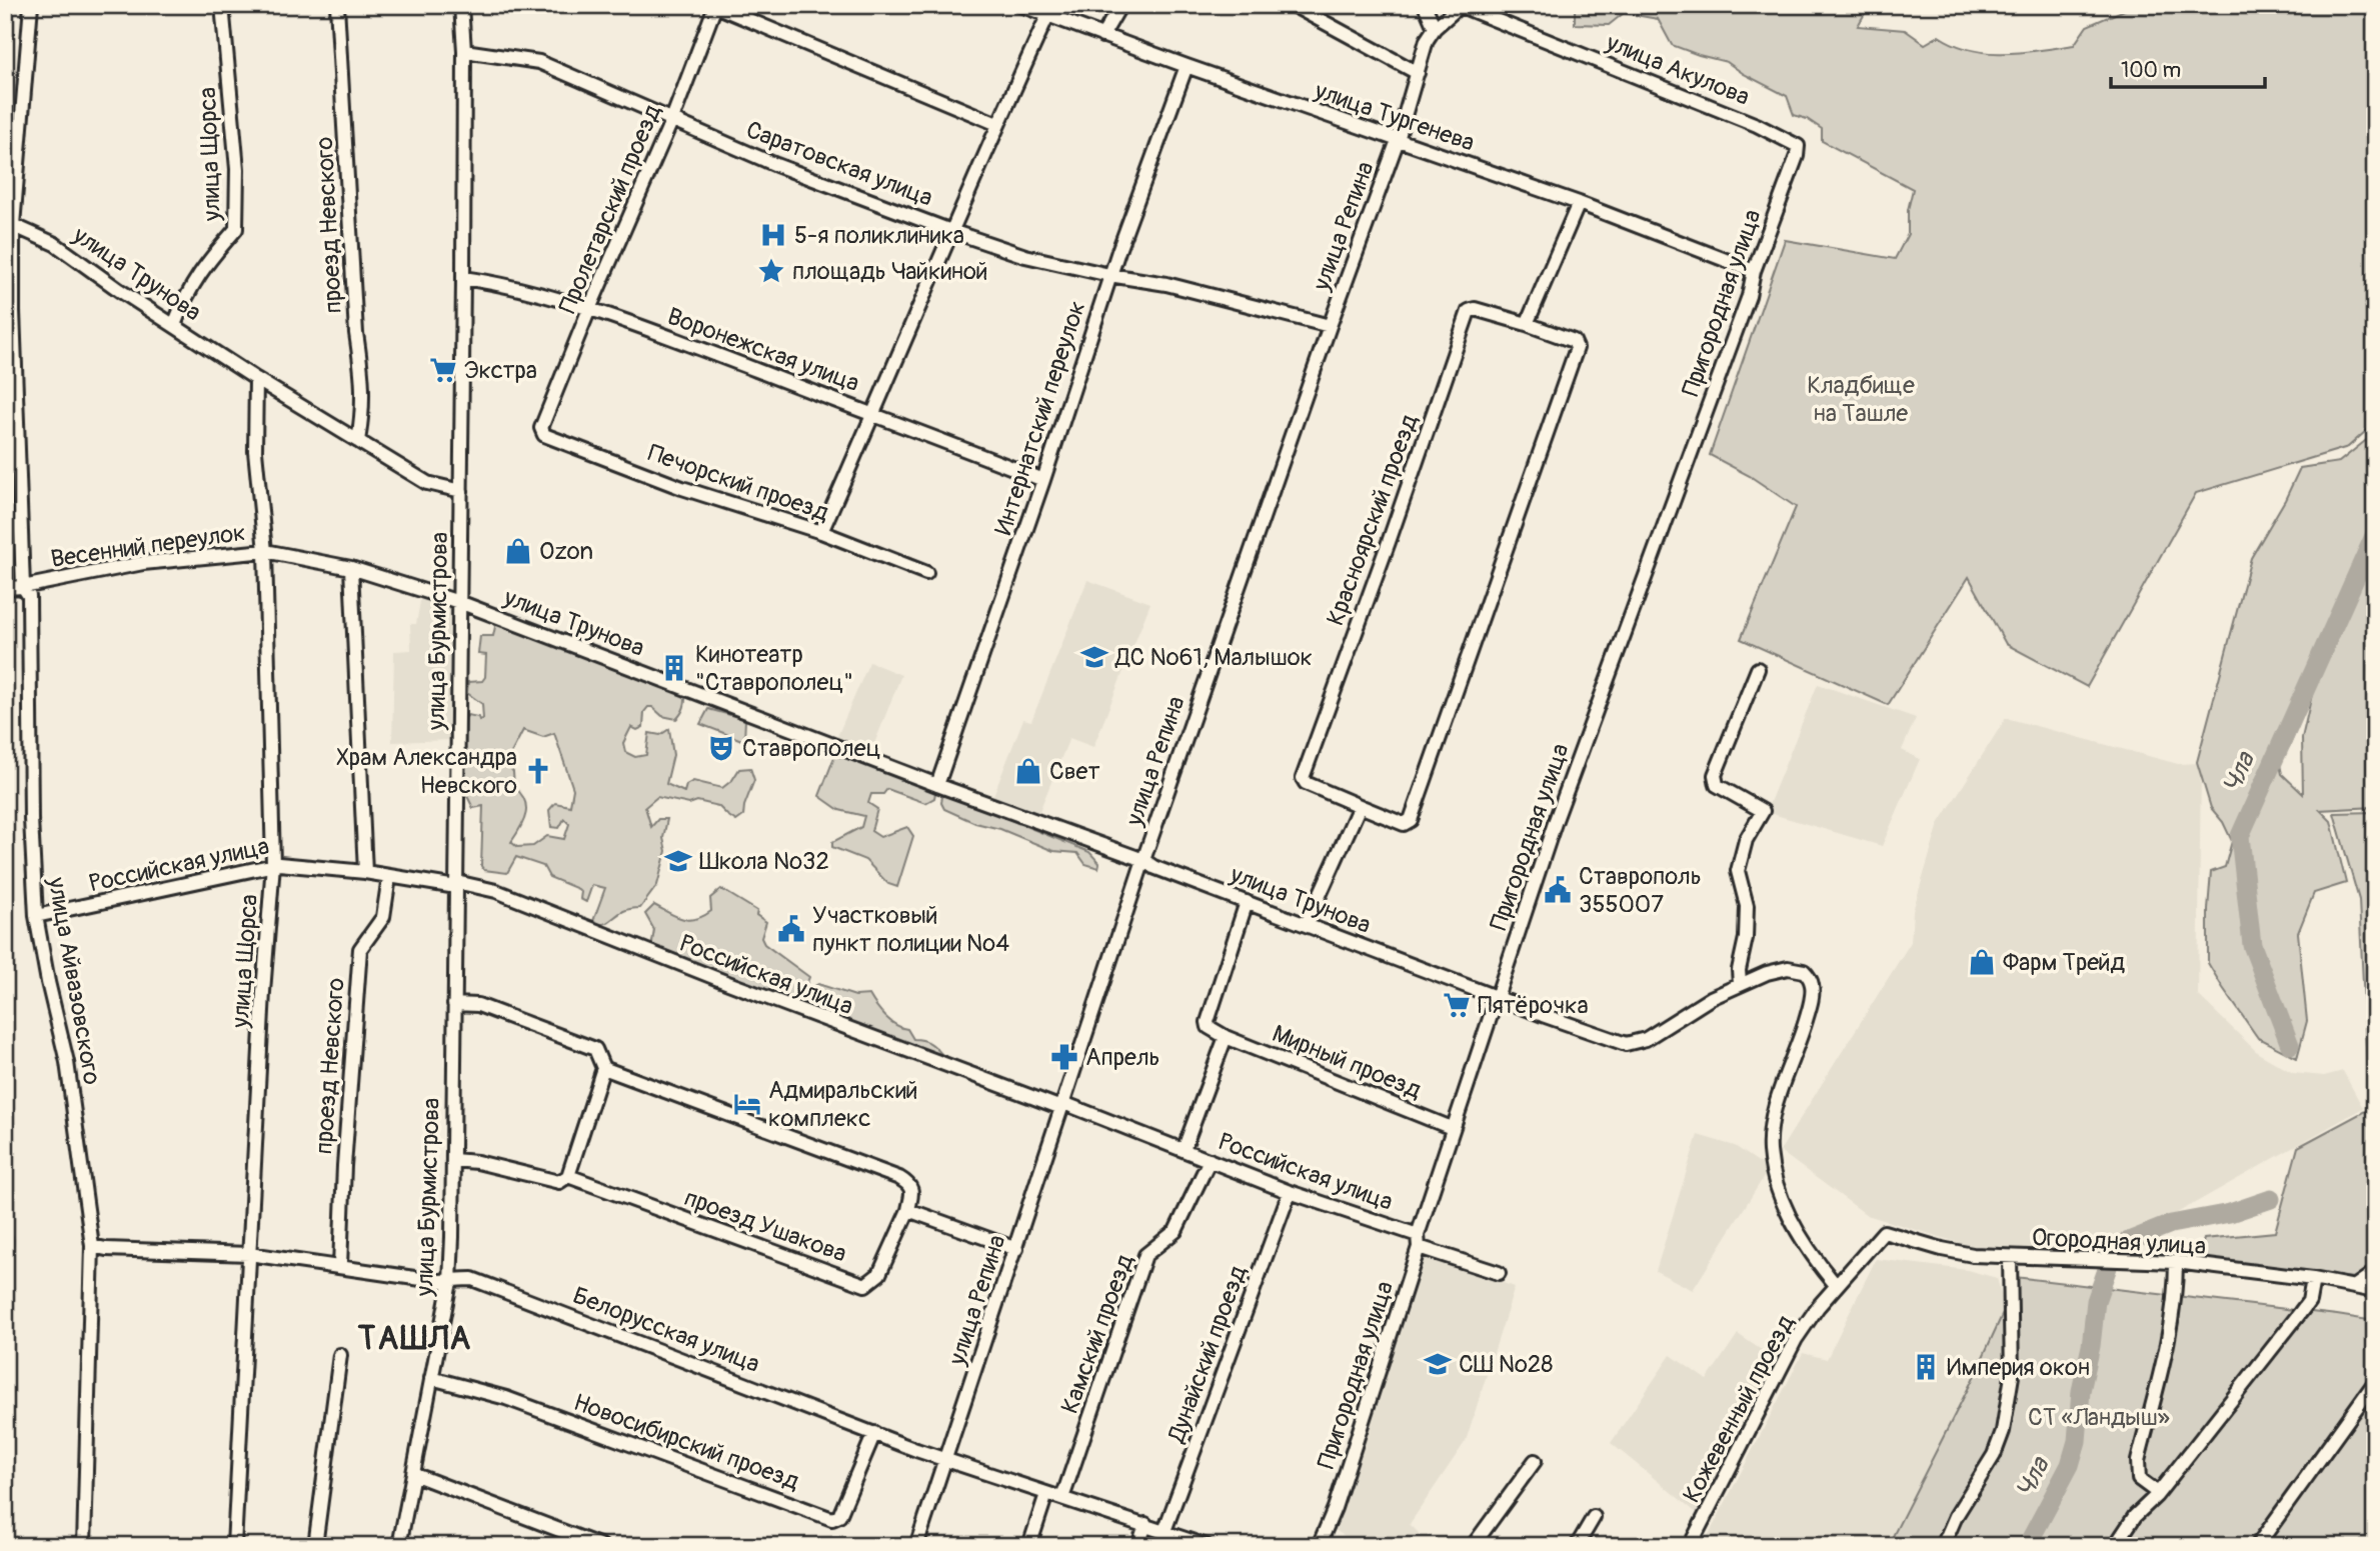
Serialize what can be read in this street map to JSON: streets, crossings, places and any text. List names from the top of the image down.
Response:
{
  "streets": {
    "street": [
      "улица Акулова",
      "улица Тургенева",
      "улица Щорса",
      "Саратовская улица",
      "Пролетарский проезд",
      "проезд Невского",
      "улица Репина",
      "улица Трунова",
      "Пригородная улица",
      "Воронежская улица",
      "Интернатский переулок",
      "Печорский проезд",
      "Красноярский проезд",
      "Весенний переулок",
      "улица Бурмистрова",
      "Российская улица",
      "улица Айвазовского",
      "Мирный проезд",
      "проезд Ушакова",
      "Огородная улица",
      "Белорусская улица",
      "Камский проезд",
      "Дунайский проезд",
      "Кожевенный проезд",
      "Новосибирский проезд"
    ]
  },
  "crossings": [
    ["улица Акулова", "улица Репина"],
    ["улица Акулова", "Пригородная улица"],
    ["улица Тургенева", "улица Репина"],
    ["улица Тургенева", "Пригородная улица"],
    ["улица Тургенева", "Интернатский переулок"],
    ["улица Щорса", "улица Трунова"],
    ["улица Щорса", "Весенний переулок"],
    ["улица Щорса", "Российская улица"],
    ["улица Щорса", "Белорусская улица"],
    ["Саратовская улица", "Пролетарский проезд"],
    ["Саратовская улица", "улица Репина"],
    ["Саратовская улица", "Интернатский переулок"],
    ["Саратовская улица", "улица Бурмистрова"],
    ["Пролетарский проезд", "Воронежская улица"],
    ["Пролетарский проезд", "Печорский проезд"],
    ["проезд Невского", "улица Трунова"],
    ["проезд Невского", "Российская улица"],
    ["проезд Невского", "Белорусская улица"],
    ["улица Репина", "улица Трунова"],
    ["улица Репина", "Российская улица"],
    ["улица Репина", "Белорусская улица"],
    ["улица Трунова", "Пригородная улица"],
    ["улица Трунова", "Интернатский переулок"],
    ["улица Трунова", "Весенний переулок"],
    ["улица Трунова", "улица Бурмистрова"],
    ["улица Трунова", "улица Айвазовского"],
    ["улица Трунова", "Кожевенный проезд"],
    ["Пригородная улица", "Российская улица"],
    ["Пригородная улица", "Мирный проезд"],
    ["Воронежская улица", "Интернатский переулок"],
    ["Воронежская улица", "улица Бурмистрова"],
    ["Весенний переулок", "улица Бурмистрова"],
    ["Весенний переулок", "улица Айвазовского"],
    ["улица Бурмистрова", "Российская улица"],
    ["улица Бурмистрова", "проезд Ушакова"],
    ["улица Бурмистрова", "Белорусская улица"],
    ["улица Бурмистрова", "Новосибирский проезд"],
    ["Российская улица", "улица Айвазовского"],
    ["Российская улица", "Камский проезд"],
    ["Российская улица", "Дунайский проезд"],
    ["улица Айвазовского", "Белорусская улица"],
    ["Огородная улица", "Кожевенный проезд"],
    ["Белорусская улица", "Камский проезд"],
    ["Белорусская улица", "Дунайский проезд"],
    ["Белорусская улица", "Новосибирский проезд"]
  ],
  "districts": ["ТАШЛА"],
  "water": ["Чла"],
  "parks": ["Кладбище на Ташле", "СТ «Ландыш»"],
  "places": {
    "hospital": ["5-я поликлиника"],
    "place": ["площадь Чайкиной"],
    "supermarket": ["Экстра", "Пятёрочка"],
    "shop": ["Ozon", "Свет", "Фарм Трейд"],
    "school or university": ["ДС №61, Малышок", "Школа №32", "СШ №28"],
    "building": ["Кинотеатр \"Ставрополец\"", "Империя окон"],
    "theatre": ["Ставрополец"],
    "church": ["Храм Александра Невского"],
    "public building": ["Ставрополь 355007", "Участковый пункт полиции №4"],
    "pharmacy": ["Апрель"],
    "hotel": ["Адмиральский комплекс"]
  },
  "scale_bar": "100 m"
}
